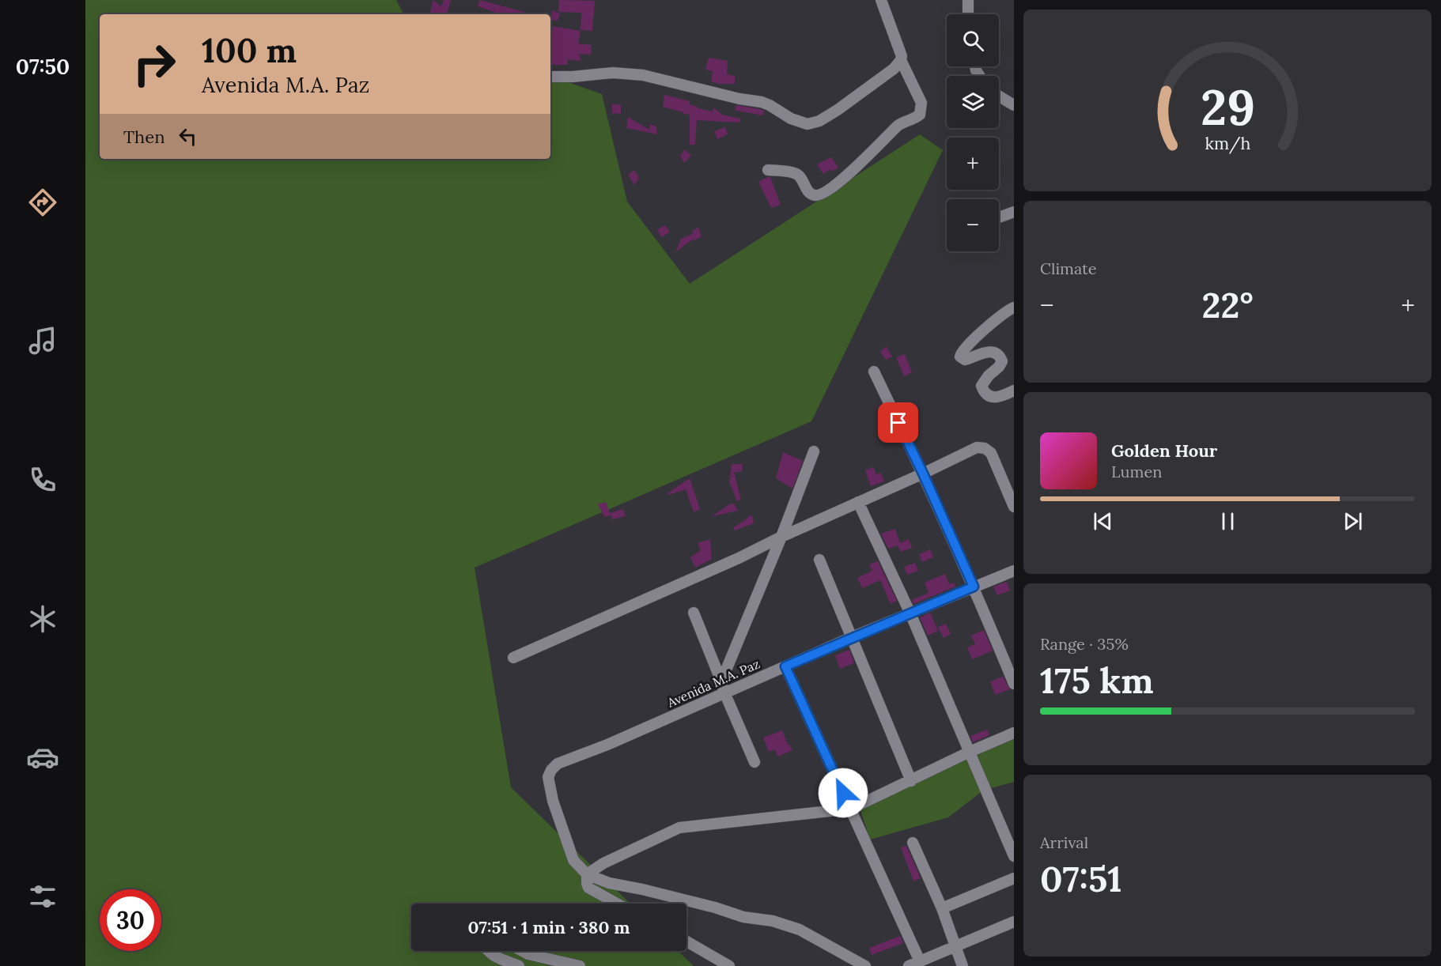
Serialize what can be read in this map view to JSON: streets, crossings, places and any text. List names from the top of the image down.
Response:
{
  "streets": {
    "street": ["Avenida M.A. Paz"]
  },
  "page": {
    "tabs": "07:50",
    "map_buttons": ["+", "−"],
    "turn": ["100 m", "Avenida M.A. Paz"],
    "then": "Then",
    "tile": [
      "Climate",
      ["Range · 35%", "175 km"],
      ["Arrival", "07:51"]
    ],
    "heat": ["−", "22°", "+"],
    "song": ["Golden Hour", "Lumen"],
    "limit": "30",
    "trip": "07:51 · 1 min · 380 m",
    "gauge": ["29", "km/h"]
  }
}
